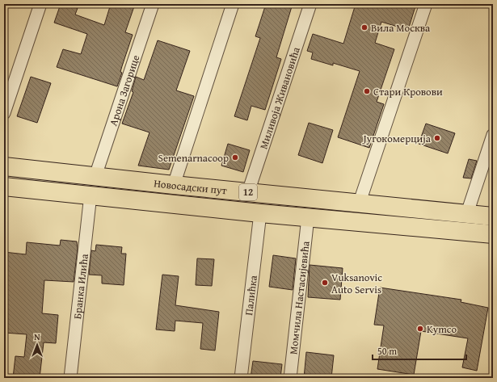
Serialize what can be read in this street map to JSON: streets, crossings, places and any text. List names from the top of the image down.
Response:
{
  "streets": {
    "main road": ["Новосадски пут", "12"],
    "street": [
      "Арона Загорице",
      "Миливоја Живановића",
      "Бранка Илића",
      "Палићка",
      "Момчила Настасијевића"
    ]
  },
  "crossings": [
    ["Арона Загорице", "Новосадски пут"],
    ["Миливоја Живановића", "Новосадски пут"],
    ["Новосадски пут", "Бранка Илића"],
    ["Новосадски пут", "Палићка"],
    ["Новосадски пут", "Момчила Настасијевића"]
  ],
  "places": [
    "Вила Москва",
    "Стари Кровови",
    "Југокомерција",
    "Semenarnacoop",
    "Vuksanovic Auto Servis",
    "Kymco"
  ],
  "scale_bar": "50 m",
  "north": "top"
}
